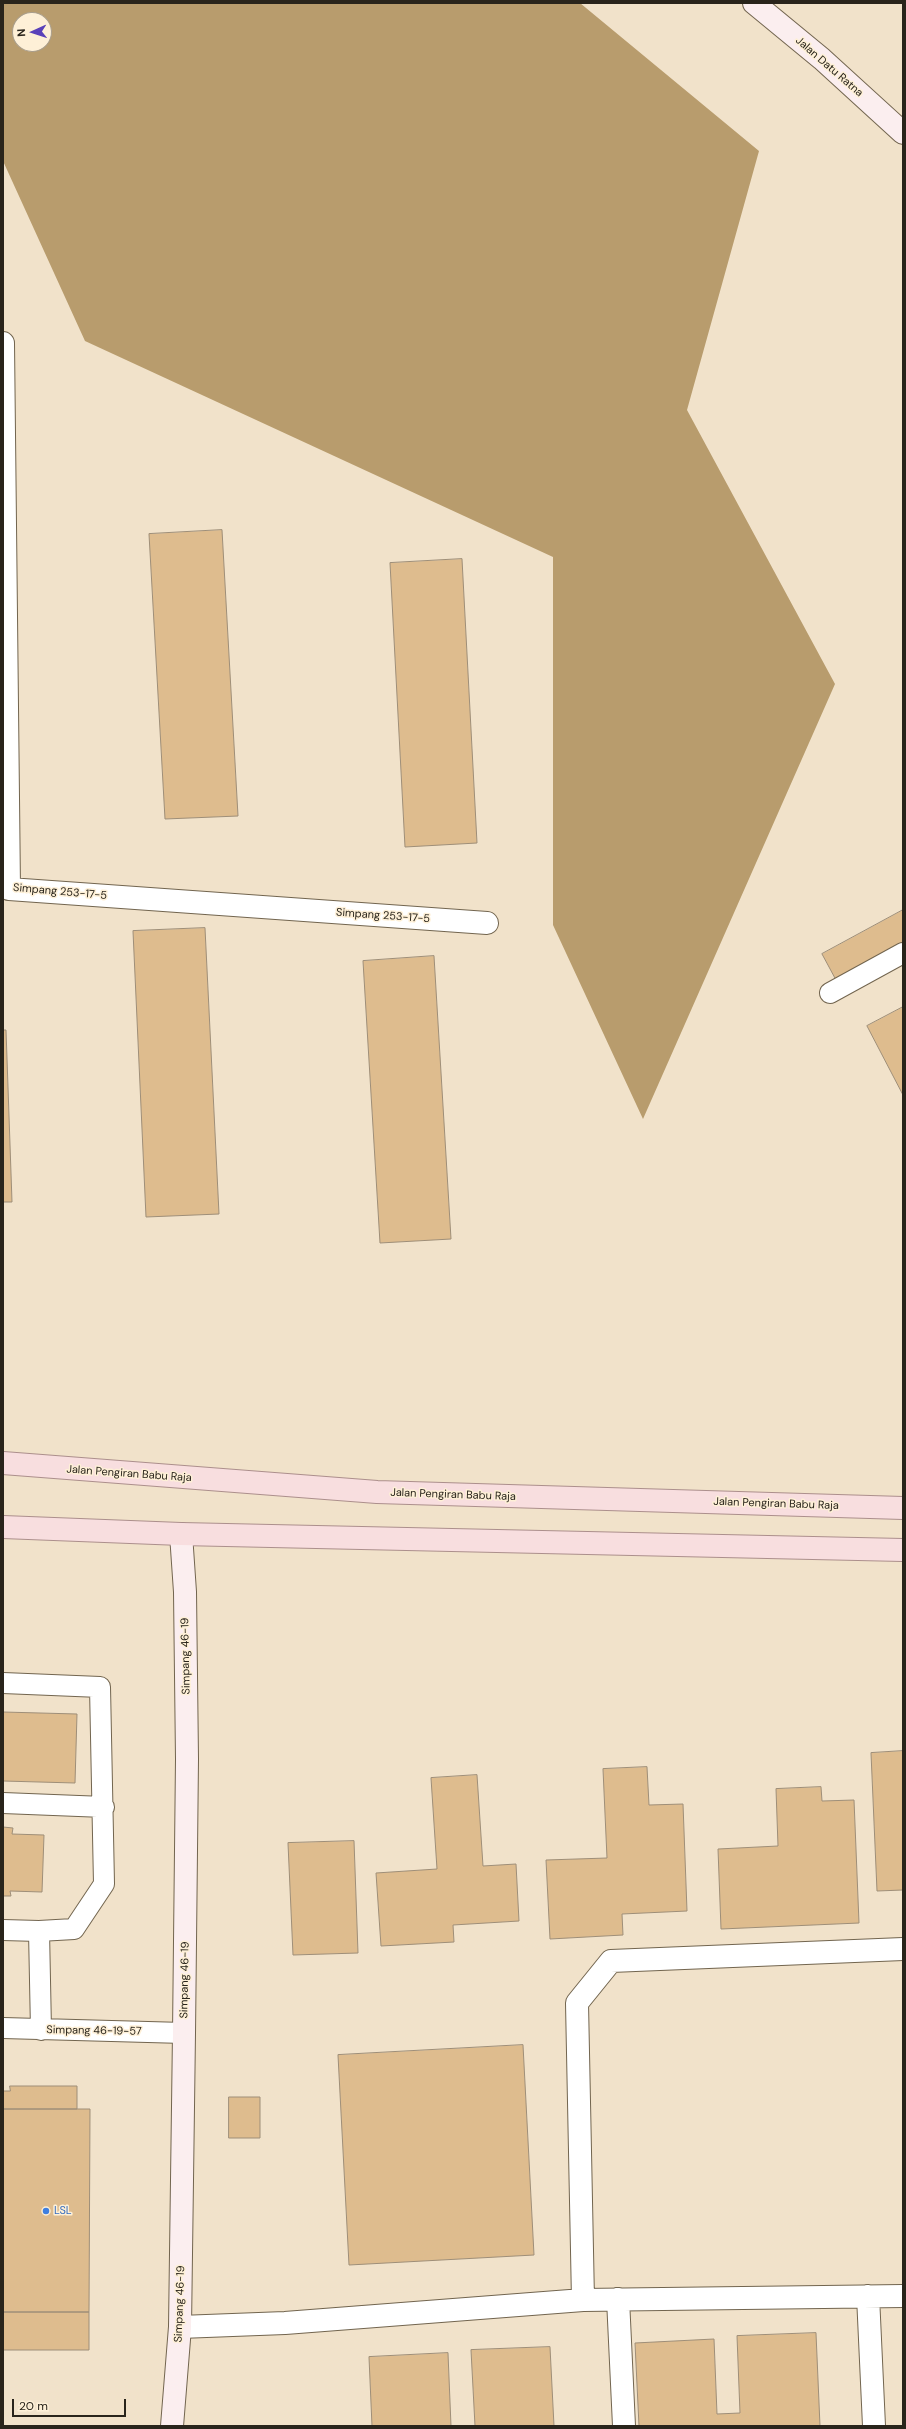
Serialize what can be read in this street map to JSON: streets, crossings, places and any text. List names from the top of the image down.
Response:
{
  "streets": {
    "main road": ["Jalan Pengiran Babu Raja"],
    "street": ["Jalan Datu Ratna", "Simpang 253-17-5", "Simpang 46-19"],
    "lane": ["Simpang 46-19-57"]
  },
  "crossings": [
    ["Simpang 46-19", "Simpang 46-19-57"]
  ],
  "places": ["LSL"],
  "scale_bar": "20 m",
  "north": "left"
}
